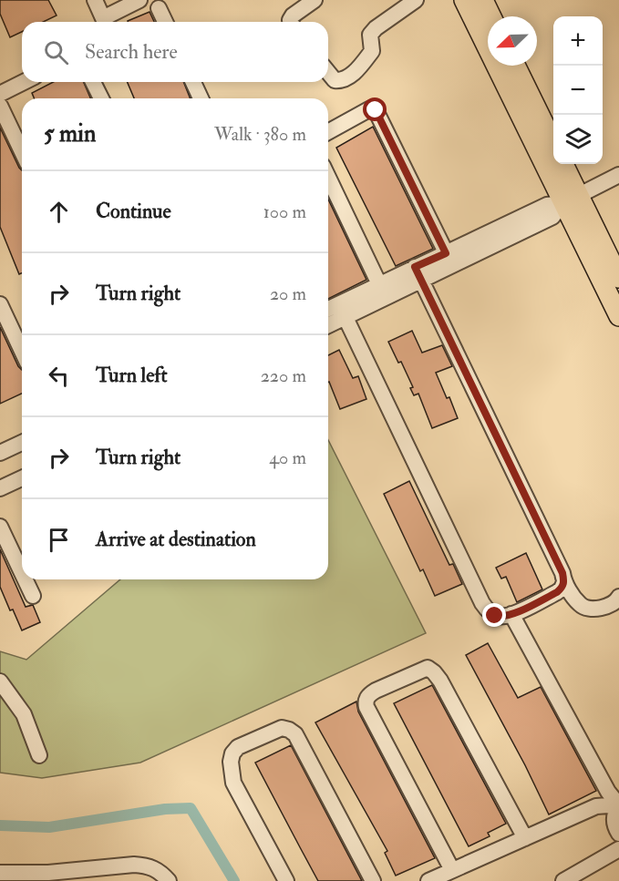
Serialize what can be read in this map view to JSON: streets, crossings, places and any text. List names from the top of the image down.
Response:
{
  "north": "bottom left",
  "page": {
    "map_buttons": ["+", "−"],
    "search": "Search here",
    "heading": ["5 min", "Walk · 380 m"],
    "list": [
      ["Continue", "100 m"],
      ["Turn right", "20 m"],
      ["Turn left", "220 m"],
      ["Turn right", "40 m"],
      "Arrive at destination"
    ]
  }
}
